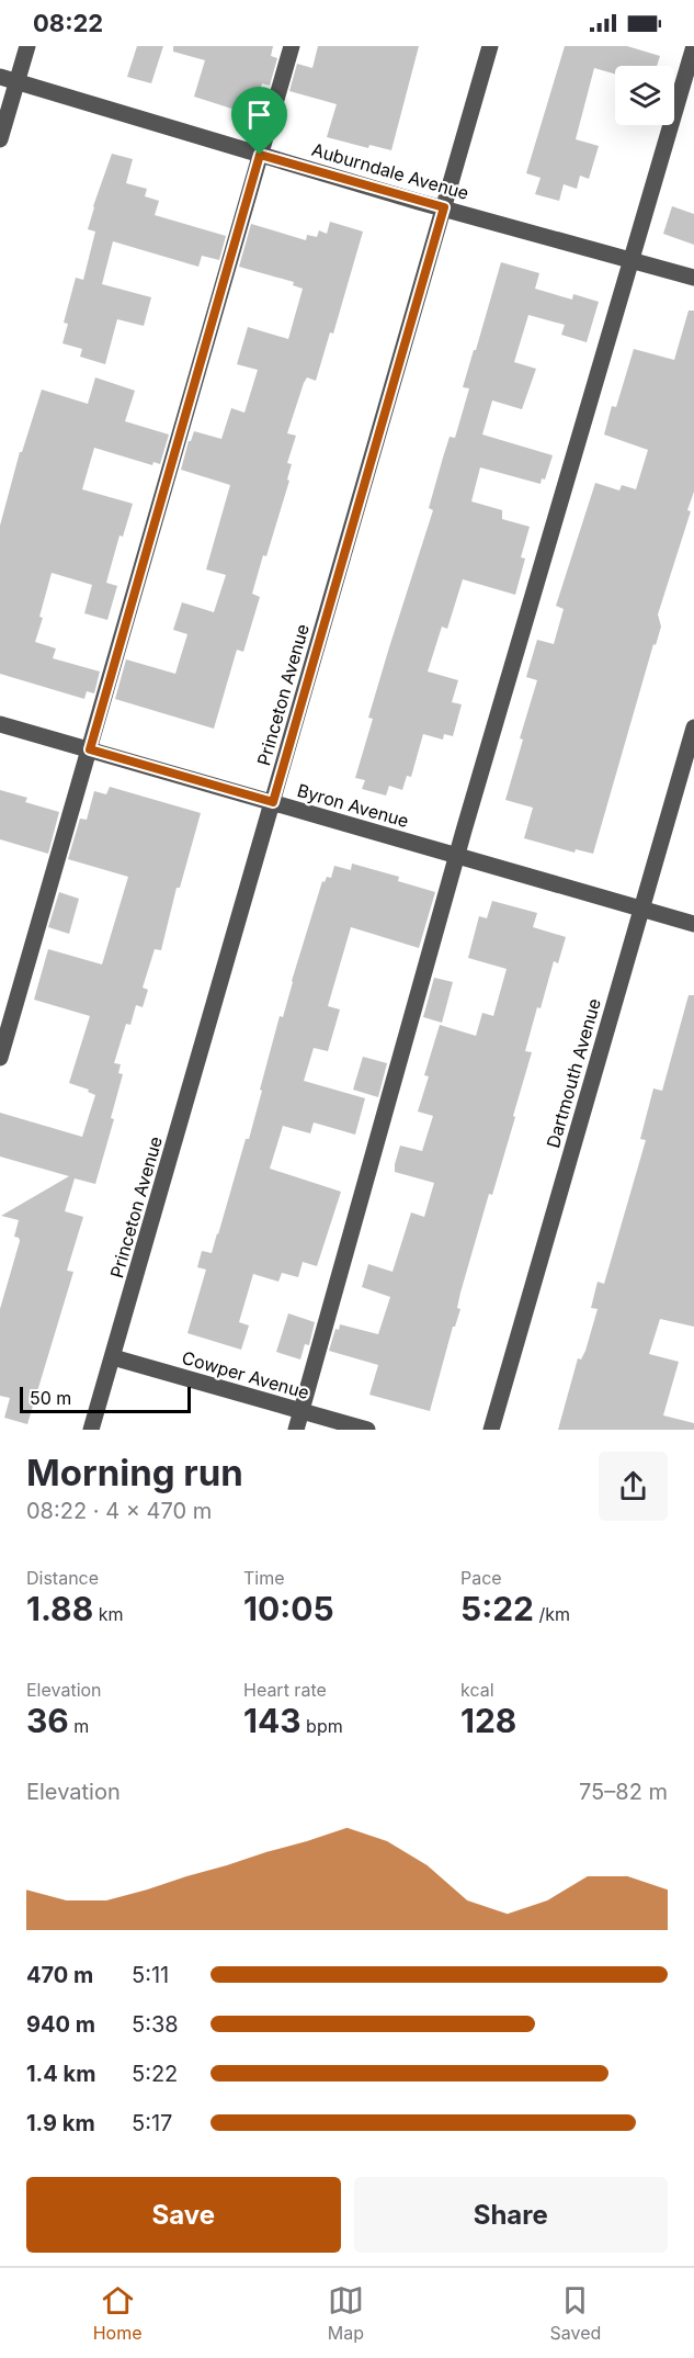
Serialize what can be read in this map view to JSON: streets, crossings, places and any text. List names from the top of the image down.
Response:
{
  "streets": {
    "street": [
      "Auburndale Avenue",
      "Princeton Avenue",
      "Byron Avenue",
      "Dartmouth Avenue",
      "Cowper Avenue"
    ]
  },
  "crossings": [
    ["Auburndale Avenue", "Princeton Avenue"],
    ["Princeton Avenue", "Byron Avenue"],
    ["Princeton Avenue", "Cowper Avenue"],
    ["Byron Avenue", "Dartmouth Avenue"]
  ],
  "scale_bar": "50 m",
  "page": {
    "status": "08:22",
    "scale": "50 m",
    "heading": ["Morning run", "08:22 · 4 × 470 m"],
    "stats": [
      ["Distance", "1.88 km"],
      ["Time", "10:05"],
      ["Pace", "5:22 /km"],
      ["Elevation", "36 m"],
      ["Heart rate", "143 bpm"],
      ["kcal", "128"]
    ],
    "chart": ["Elevation", "75–82 m"],
    "list": [
      {
        "name": "470 m",
        "note": "5:11"
      },
      {
        "name": "940 m",
        "note": "5:38"
      },
      {
        "name": "1.4 km",
        "note": "5:22"
      },
      {
        "name": "1.9 km",
        "note": "5:17"
      }
    ],
    "buttons": ["Save", "Share"],
    "tabs": ["Home", "Map", "Saved"]
  }
}
